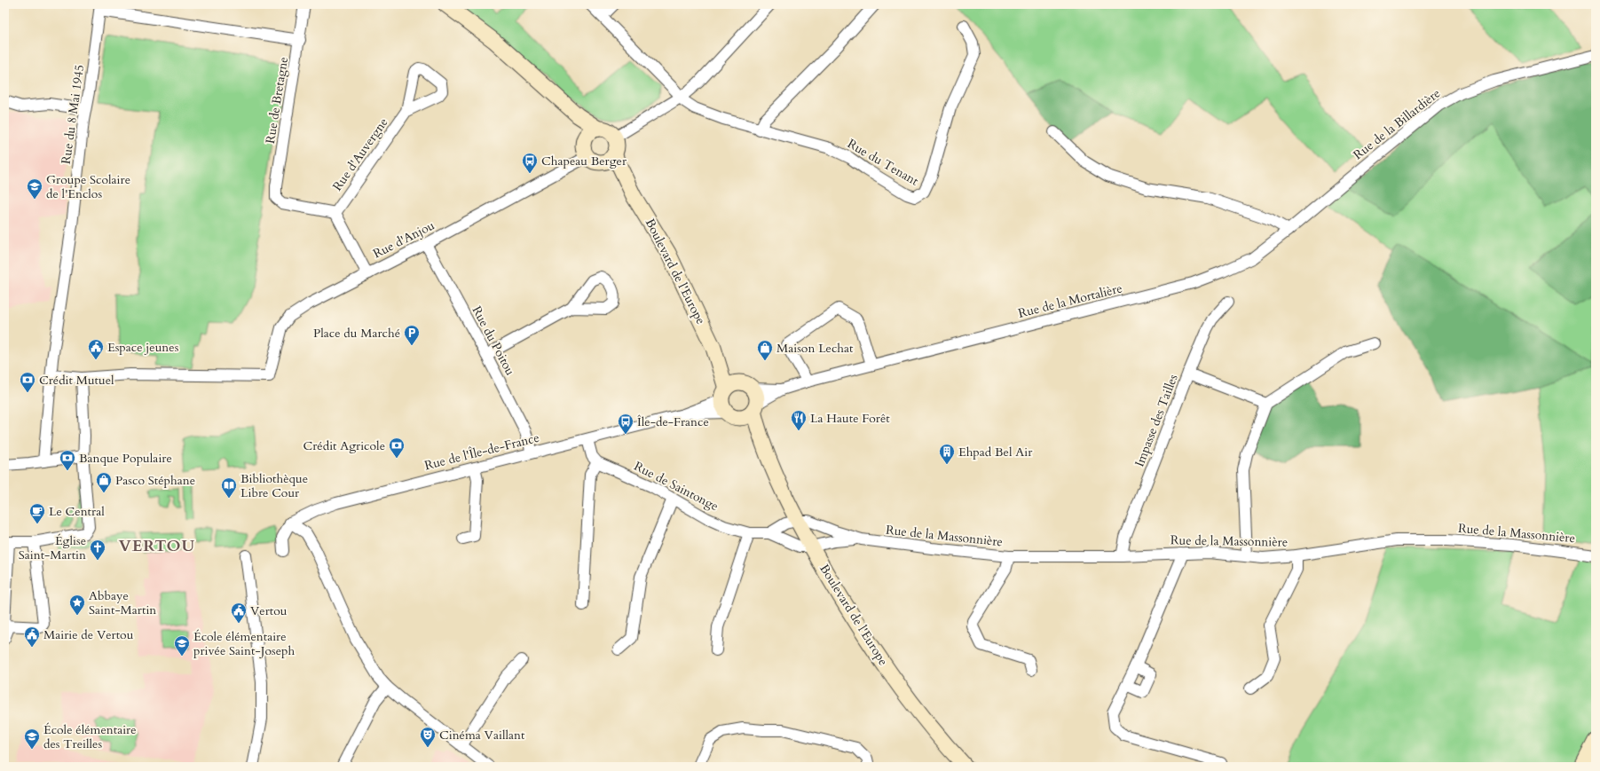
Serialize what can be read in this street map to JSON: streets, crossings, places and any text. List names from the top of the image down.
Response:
{
  "streets": {
    "street": [
      "Rue de Bretagne",
      "Rue du 8 Mai 1945",
      "Rue de la Billardière",
      "Rue d'Auvergne",
      "Rue du Tenant",
      "Rue d'Anjou",
      "Boulevard de l'Europe",
      "Rue de la Mortalière",
      "Rue du Poitou",
      "Impasse des Tailles",
      "Rue de l'Île-de-France",
      "Rue de Saintonge",
      "Rue de la Massonnière"
    ]
  },
  "crossings": [
    ["Rue de Bretagne", "Rue d'Auvergne"],
    ["Rue de la Billardière", "Rue de la Mortalière"],
    ["Rue d'Anjou", "Boulevard de l'Europe"],
    ["Rue d'Anjou", "Rue du Poitou"],
    ["Boulevard de l'Europe", "Rue de la Mortalière"],
    ["Boulevard de l'Europe", "Rue de l'Île-de-France"],
    ["Boulevard de l'Europe", "Rue de Saintonge"],
    ["Boulevard de l'Europe", "Rue de la Massonnière"],
    ["Rue du Poitou", "Rue de l'Île-de-France"],
    ["Impasse des Tailles", "Rue de la Massonnière"],
    ["Rue de Saintonge", "Rue de la Massonnière"]
  ],
  "districts": ["VERTOU"],
  "places": {
    "bus stop": ["Chapeau Berger", "Île-de-France"],
    "school or university": ["Groupe Scolaire de l'Enclos", "École élémentaire privée Saint-Joseph", "École élémentaire des Treilles"],
    "parking": ["Place du Marché"],
    "public building": ["Espace jeunes", "Vertou", "Mairie de Vertou"],
    "shop": ["Maison Lechat", "Pasco Stéphane"],
    "bank": ["Crédit Mutuel", "Crédit Agricole", "Banque Populaire"],
    "restaurant": ["La Haute Forêt"],
    "building": ["Ehpad Bel Air"],
    "library": ["Bibliothèque Libre Cour"],
    "cafe": ["Le Central"],
    "church": ["Église Saint-Martin"],
    "place": ["Abbaye Saint-Martin"],
    "theatre": ["Cinéma Vaillant"]
  }
}
